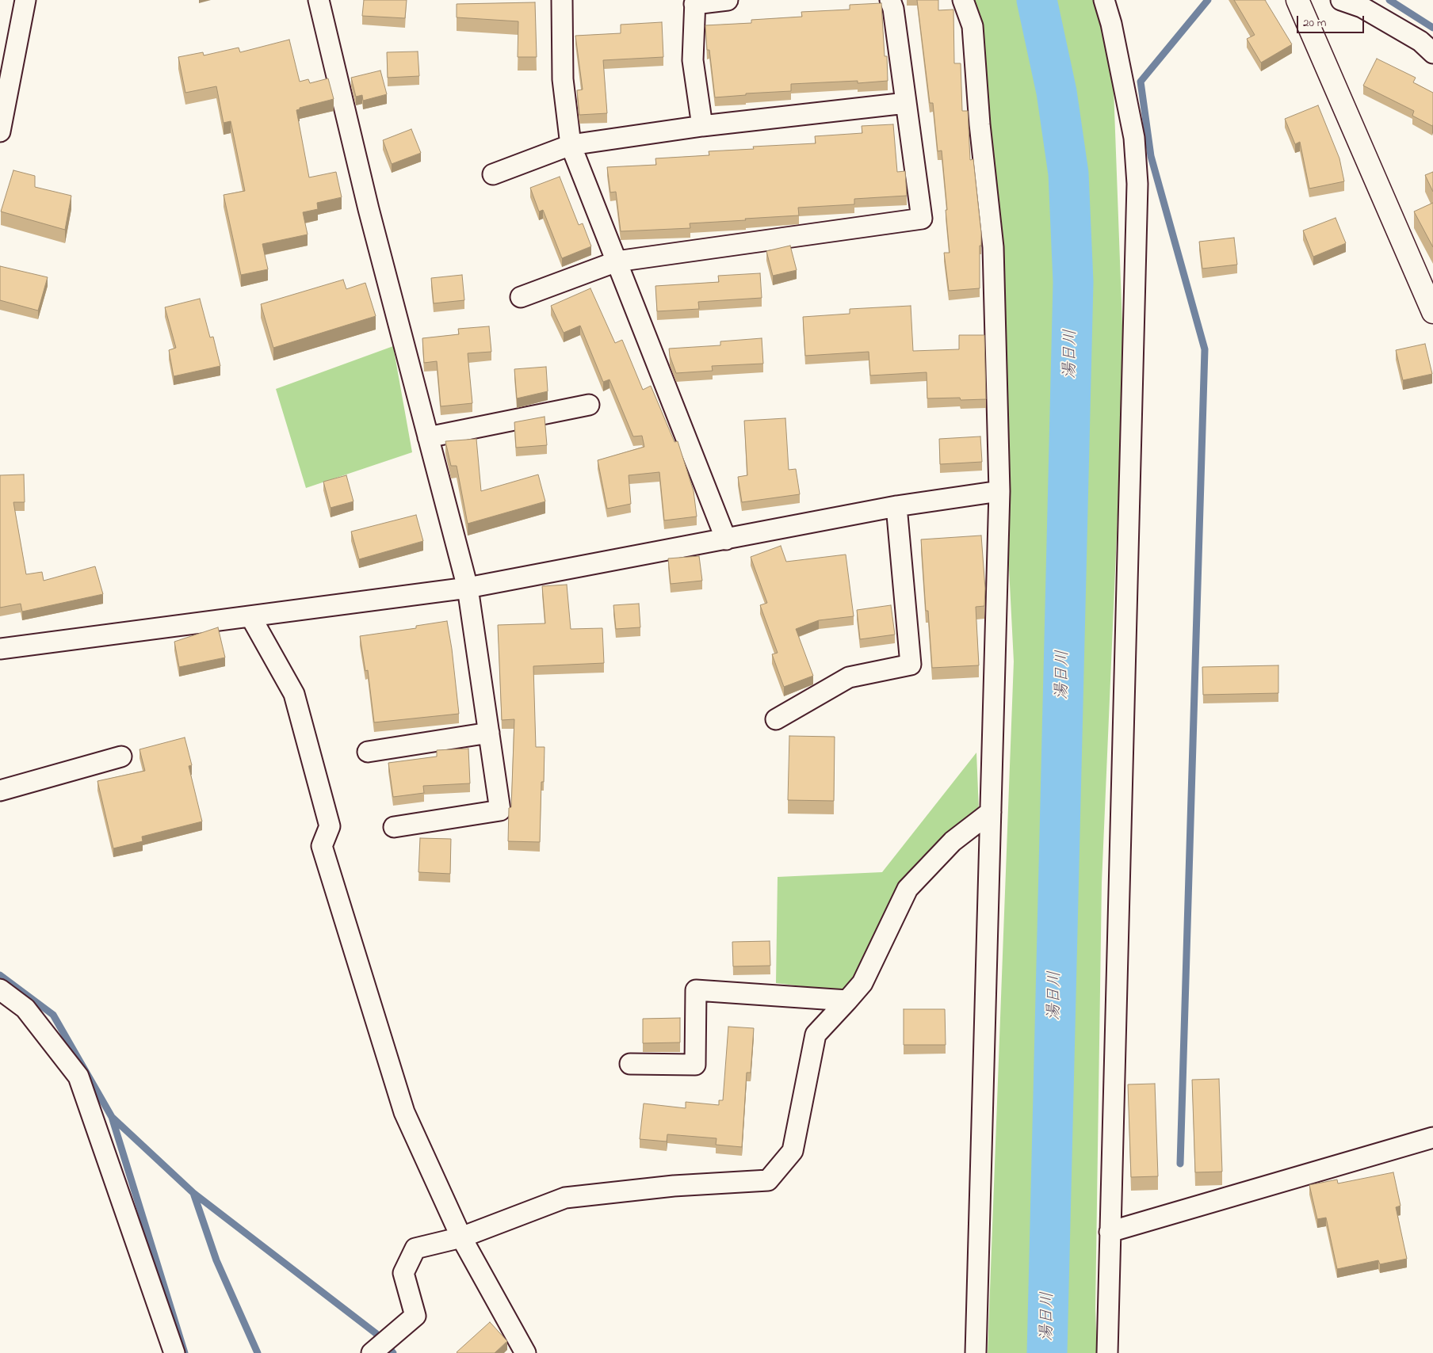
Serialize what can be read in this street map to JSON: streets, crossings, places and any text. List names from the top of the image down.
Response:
{
  "water": ["湯日川"],
  "scale_bar": "20 m"
}
